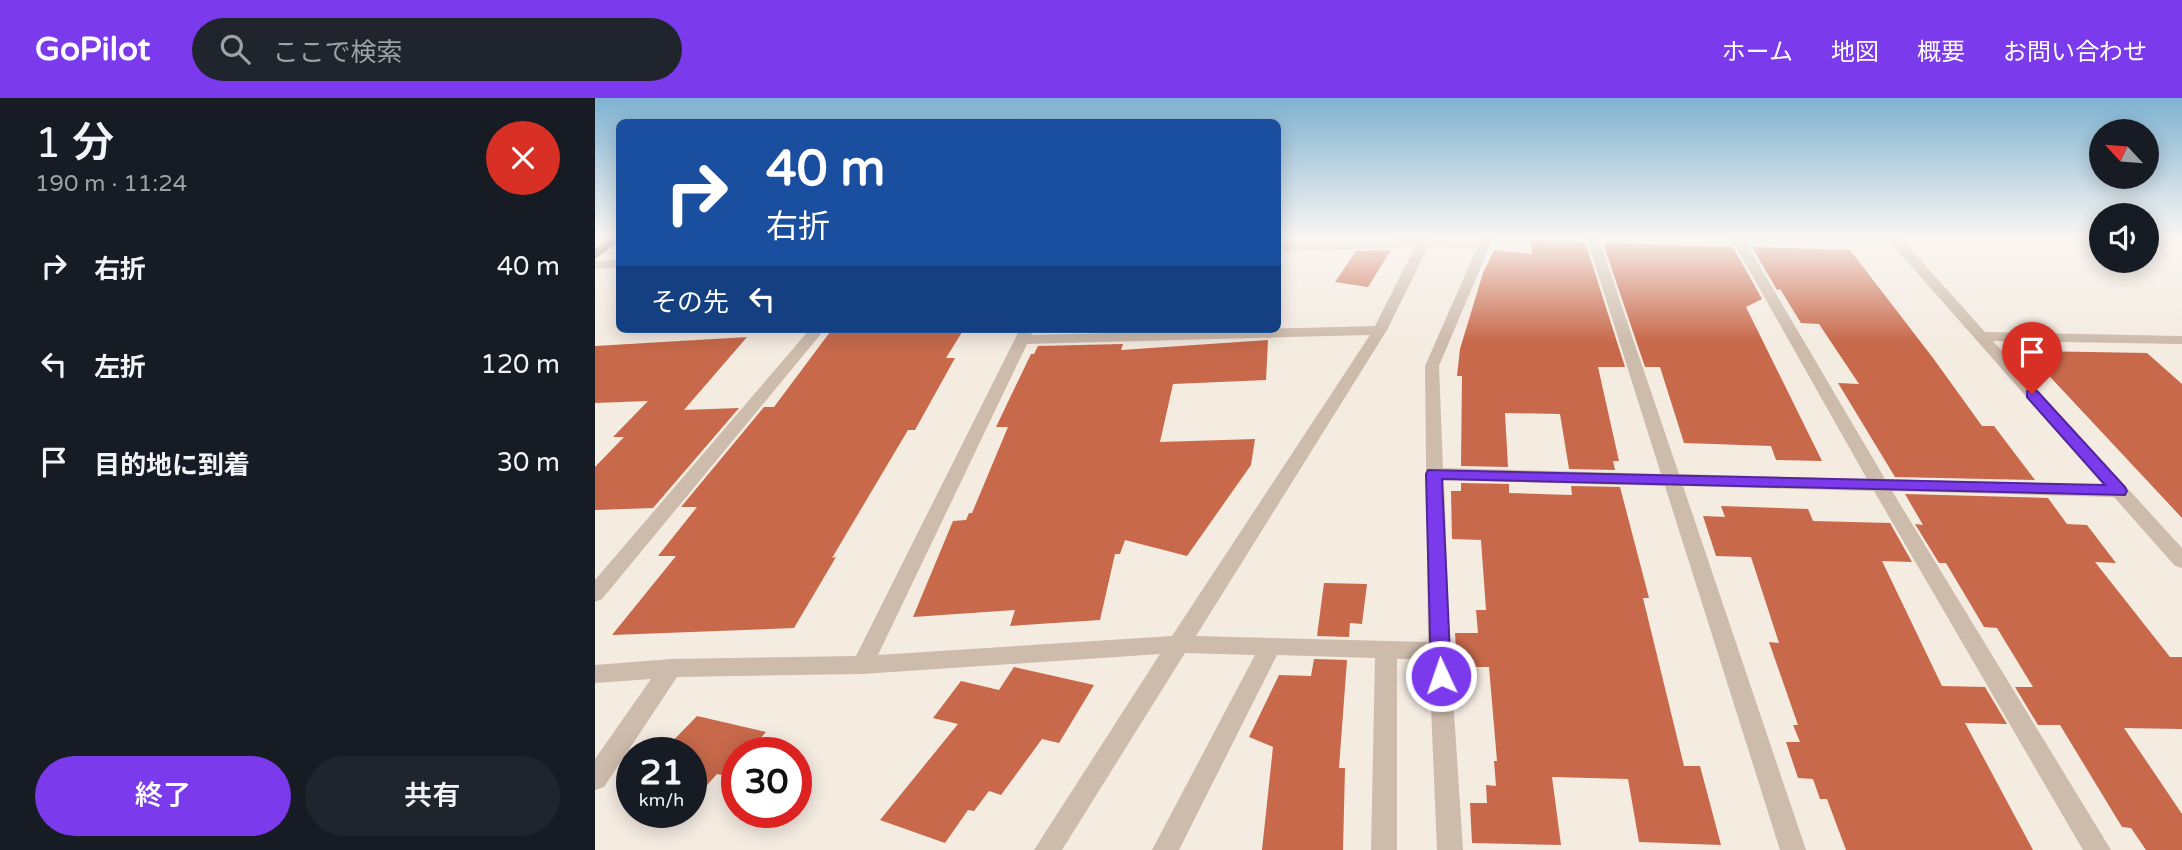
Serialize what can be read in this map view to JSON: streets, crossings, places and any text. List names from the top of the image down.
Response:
{
  "north": "top left",
  "page": {
    "header": "GoPilot",
    "search": "ここで検索",
    "nav": [
      "ホーム",
      "地図",
      "概要",
      "お問い合わせ"
    ],
    "heading": ["1 分", "190 m · 11:24"],
    "turn": ["40 m", "右折"],
    "list": [
      {
        "name": "右折",
        "value": "40 m"
      },
      {
        "name": "左折",
        "value": "120 m"
      },
      {
        "name": "目的地に到着",
        "value": "30 m"
      }
    ],
    "then": "その先",
    "speed": "21 km/h",
    "limit": "30",
    "buttons": ["終了", "共有"]
  }
}
